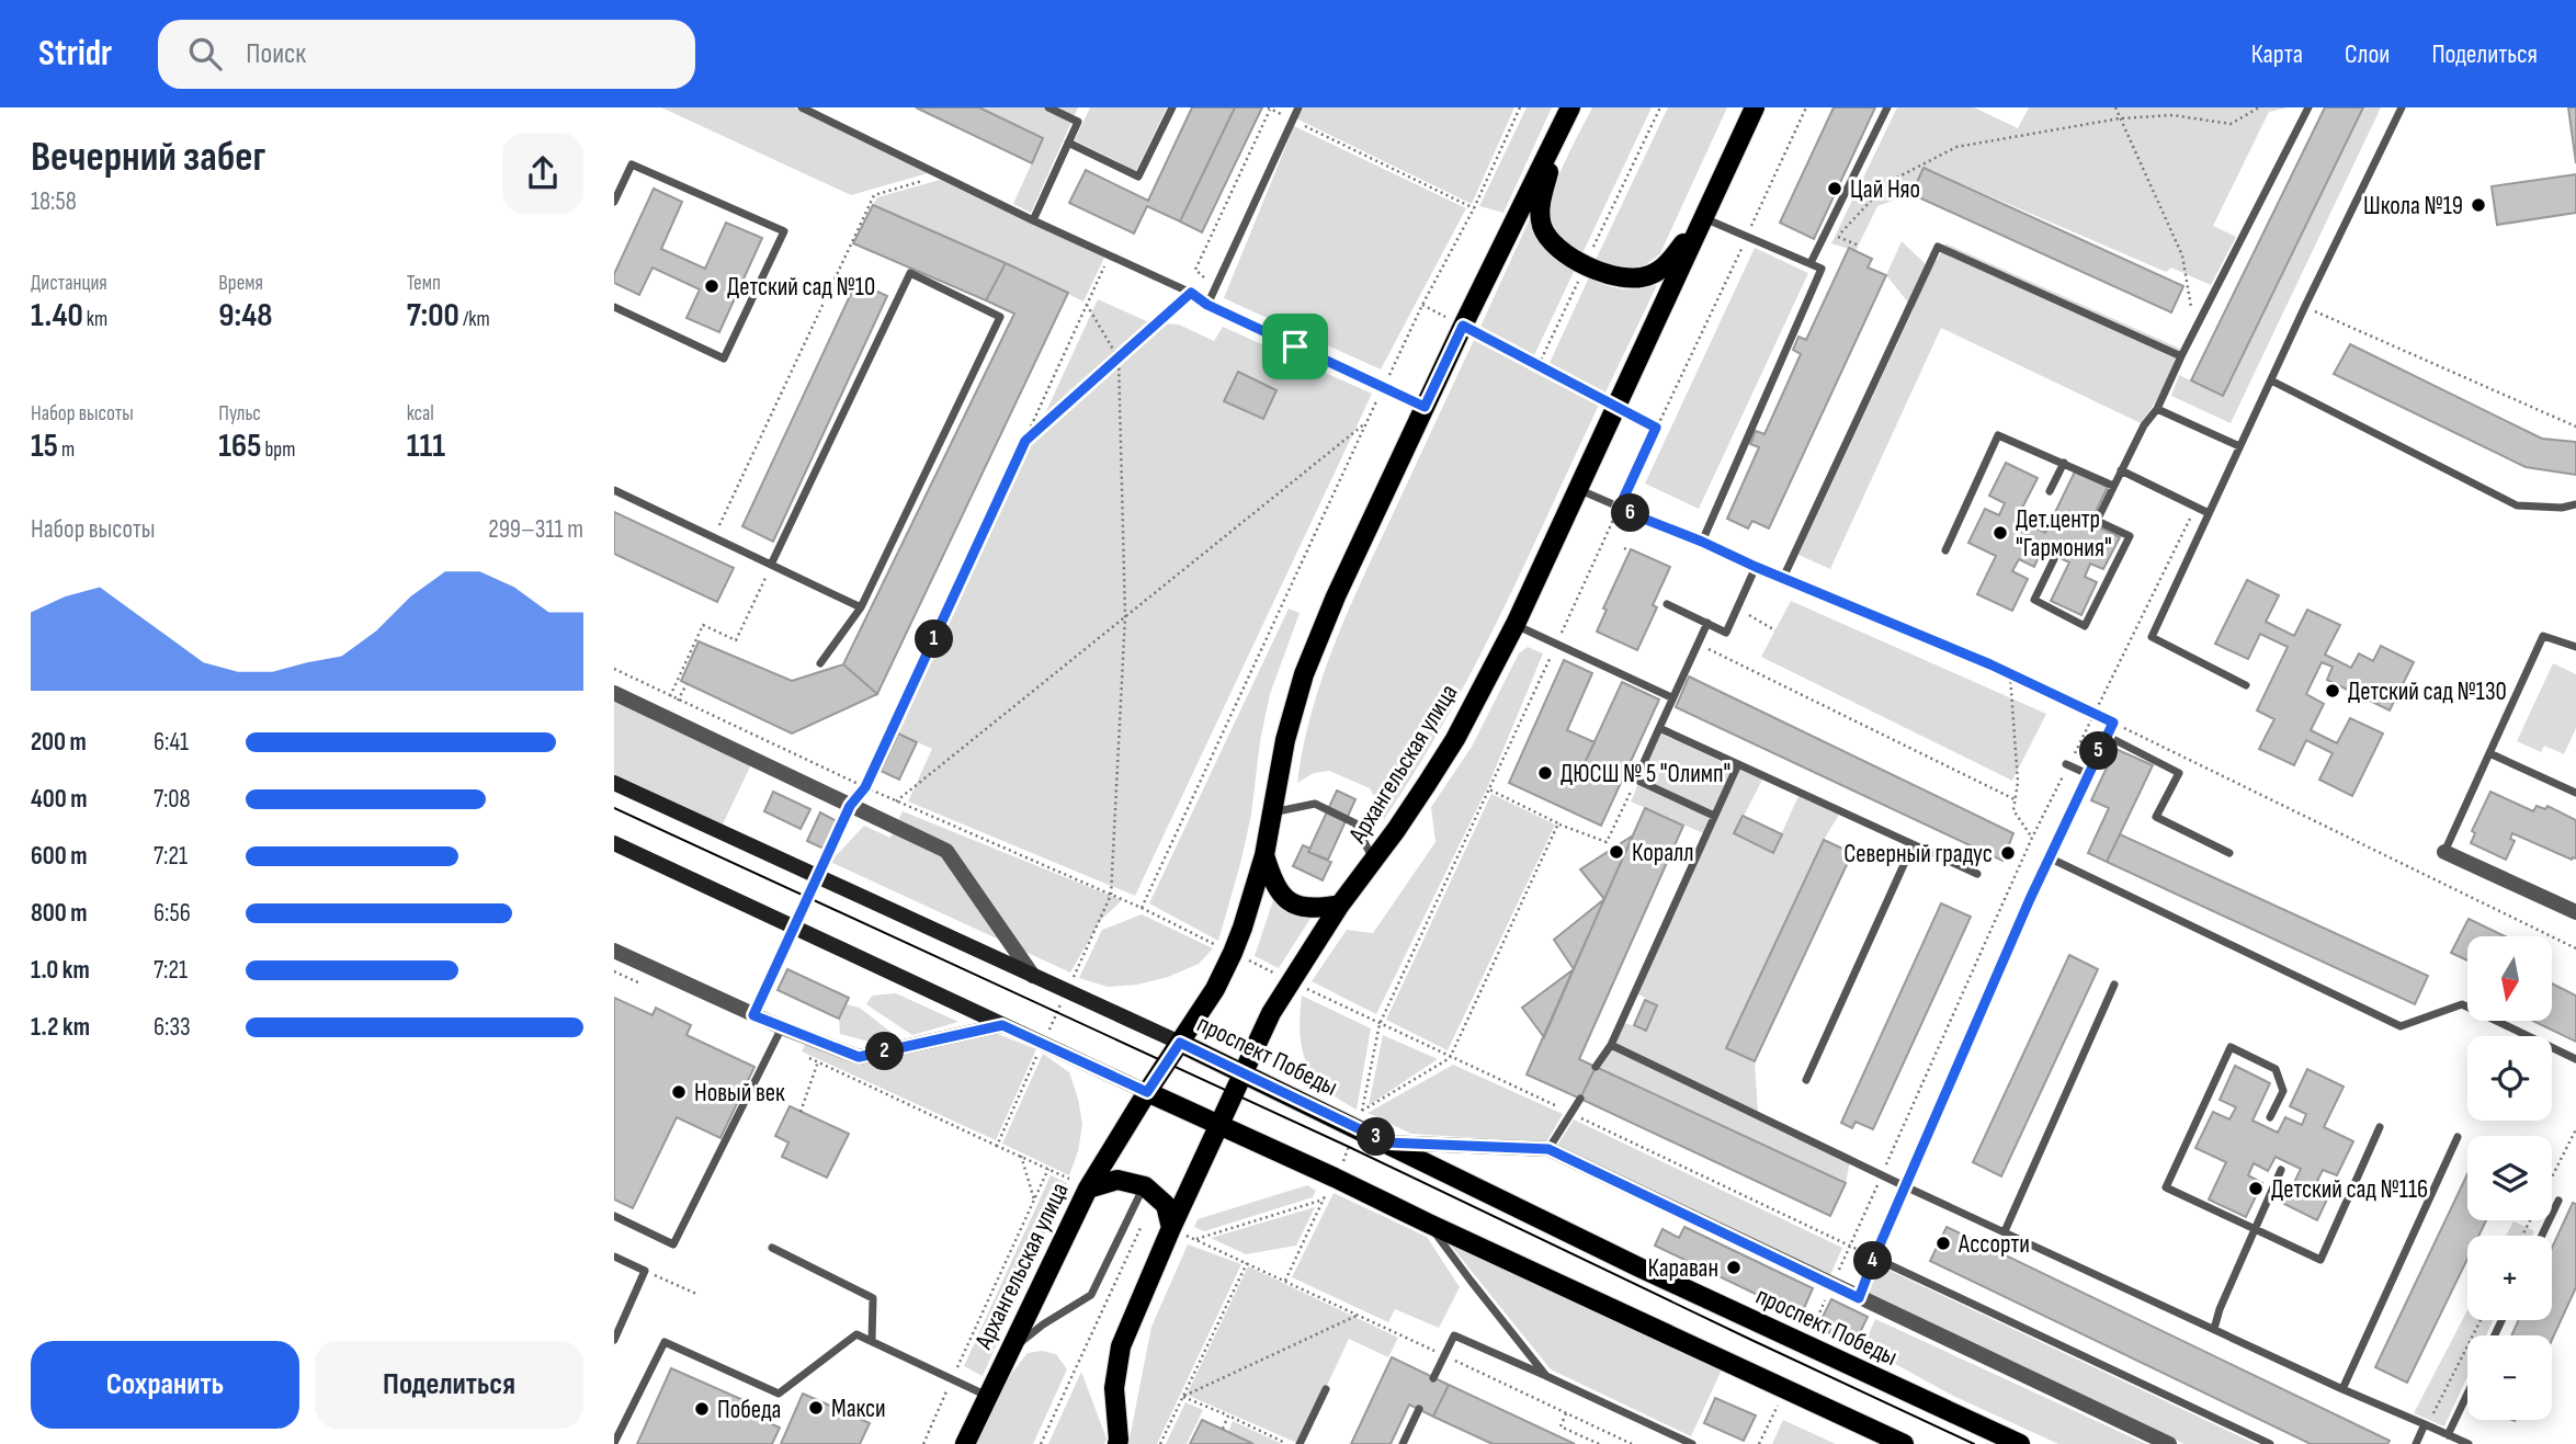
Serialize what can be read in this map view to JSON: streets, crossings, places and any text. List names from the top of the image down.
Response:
{
  "streets": {
    "main road": ["Архангельская улица", "проспект Победы"]
  },
  "crossings": [
    ["Архангельская улица", "проспект Победы"]
  ],
  "places": [
    "Цай Няо",
    "Школа №19",
    "Детский сад №10",
    "Дет.центр \"Гармония\"",
    "Детский сад №130",
    "ДЮСШ № 5 \"Олимп\"",
    "Коралл",
    "Северный градус",
    "Новый век",
    "Детский сад №116",
    "Ассорти",
    "Караван",
    "Макси",
    "Победа"
  ],
  "north": "bottom",
  "page": {
    "header": "Stridr",
    "search": "Поиск",
    "nav": ["Карта", "Слои", "Поделиться"],
    "heading": ["Вечерний забег", "18:58"],
    "stats": [
      ["Дистанция", "1.40 km"],
      ["Время", "9:48"],
      ["Темп", "7:00 /km"],
      ["Набор высоты", "15 m"],
      ["Пульс", "165 bpm"],
      ["kcal", "111"]
    ],
    "pins": [
      "6",
      "1",
      "5",
      "2",
      "3",
      "4"
    ],
    "chart": ["Набор высоты", "299–311 m"],
    "list": [
      {
        "name": "200 m",
        "note": "6:41"
      },
      {
        "name": "400 m",
        "note": "7:08"
      },
      {
        "name": "600 m",
        "note": "7:21"
      },
      {
        "name": "800 m",
        "note": "6:56"
      },
      {
        "name": "1.0 km",
        "note": "7:21"
      },
      {
        "name": "1.2 km",
        "note": "6:33"
      }
    ],
    "map_buttons": ["+", "−"],
    "buttons": ["Сохранить", "Поделиться"]
  }
}
